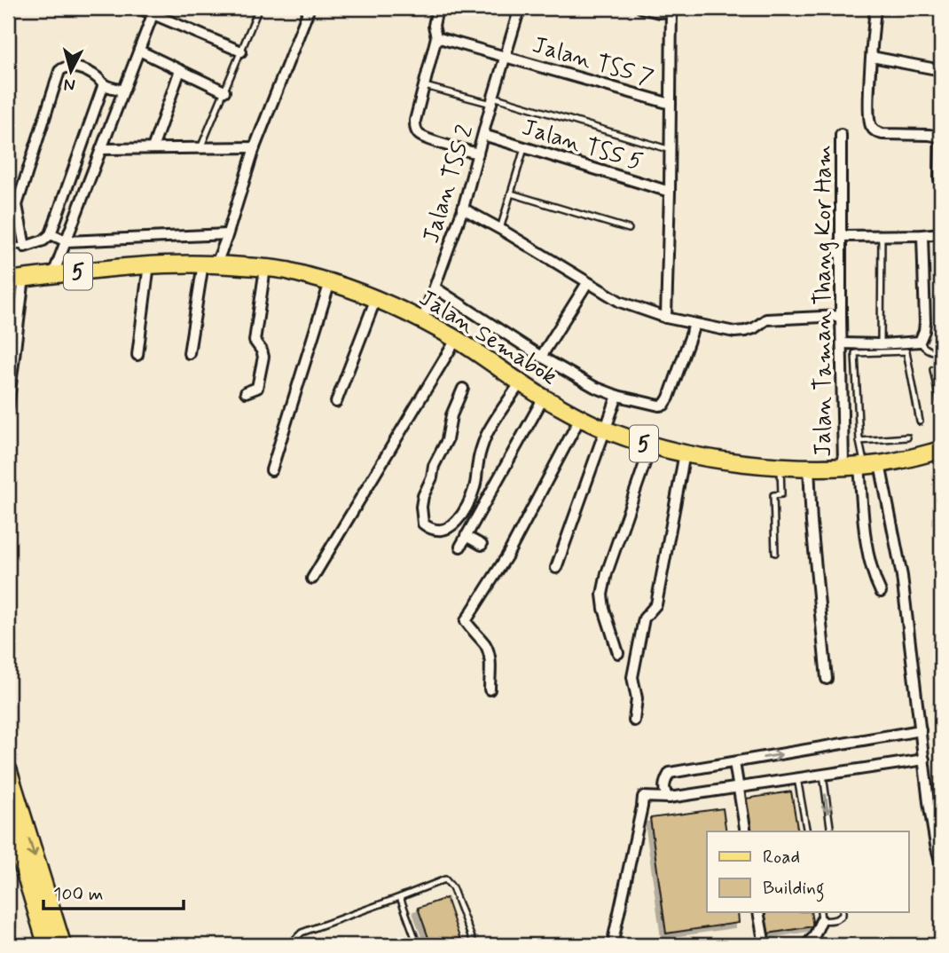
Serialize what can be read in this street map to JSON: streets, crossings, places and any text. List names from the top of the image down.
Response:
{
  "streets": {
    "main road": ["5", "Jalan Semabok"],
    "street": [
      "Jalan TSS 7",
      "Jalan TSS 5",
      "Jalan TSS 2",
      "Jalan Taman Thang Kor Ham"
    ]
  },
  "crossings": [
    ["Jalan TSS 7", "Jalan TSS 2"],
    ["Jalan TSS 5", "Jalan TSS 2"],
    ["Jalan TSS 2", "Jalan Semabok"],
    ["Jalan Taman Thang Kor Ham", "Jalan Semabok"]
  ],
  "legend": ["Road", "Building"],
  "scale_bar": "100 m",
  "north": "bottom"
}
